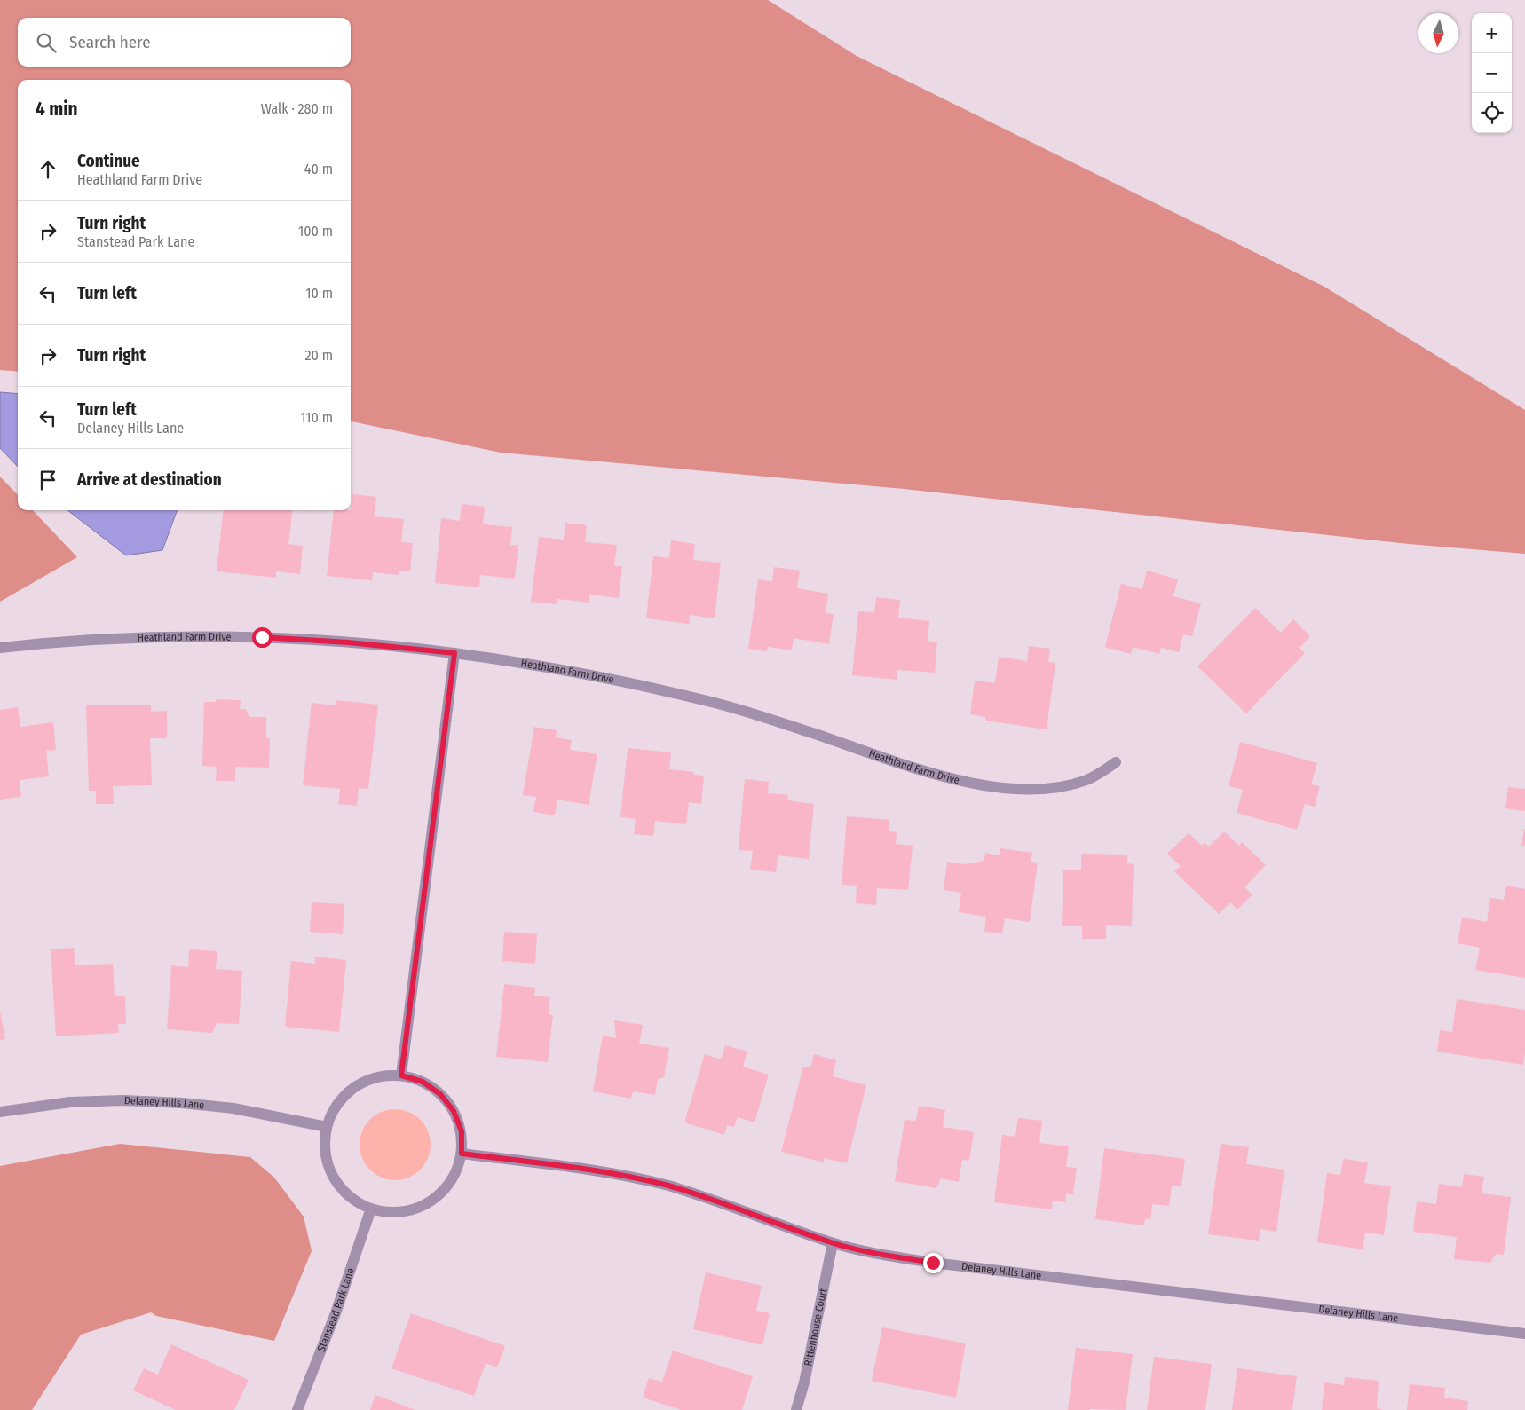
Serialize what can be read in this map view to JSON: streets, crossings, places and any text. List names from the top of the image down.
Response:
{
  "streets": {
    "street": [
      "Heathland Farm Drive",
      "Delaney Hills Lane",
      "Stanstead Park Lane",
      "Rittenhouse Court"
    ]
  },
  "crossings": [
    ["Delaney Hills Lane", "Stanstead Park Lane"],
    ["Delaney Hills Lane", "Rittenhouse Court"]
  ],
  "north": "bottom",
  "page": {
    "map_buttons": ["+", "−"],
    "search": "Search here",
    "heading": ["4 min", "Walk · 280 m"],
    "list": [
      ["Continue", "Heathland Farm Drive", "40 m"],
      ["Turn right", "Stanstead Park Lane", "100 m"],
      ["Turn left", "10 m"],
      ["Turn right", "20 m"],
      ["Turn left", "Delaney Hills Lane", "110 m"],
      "Arrive at destination"
    ]
  }
}
